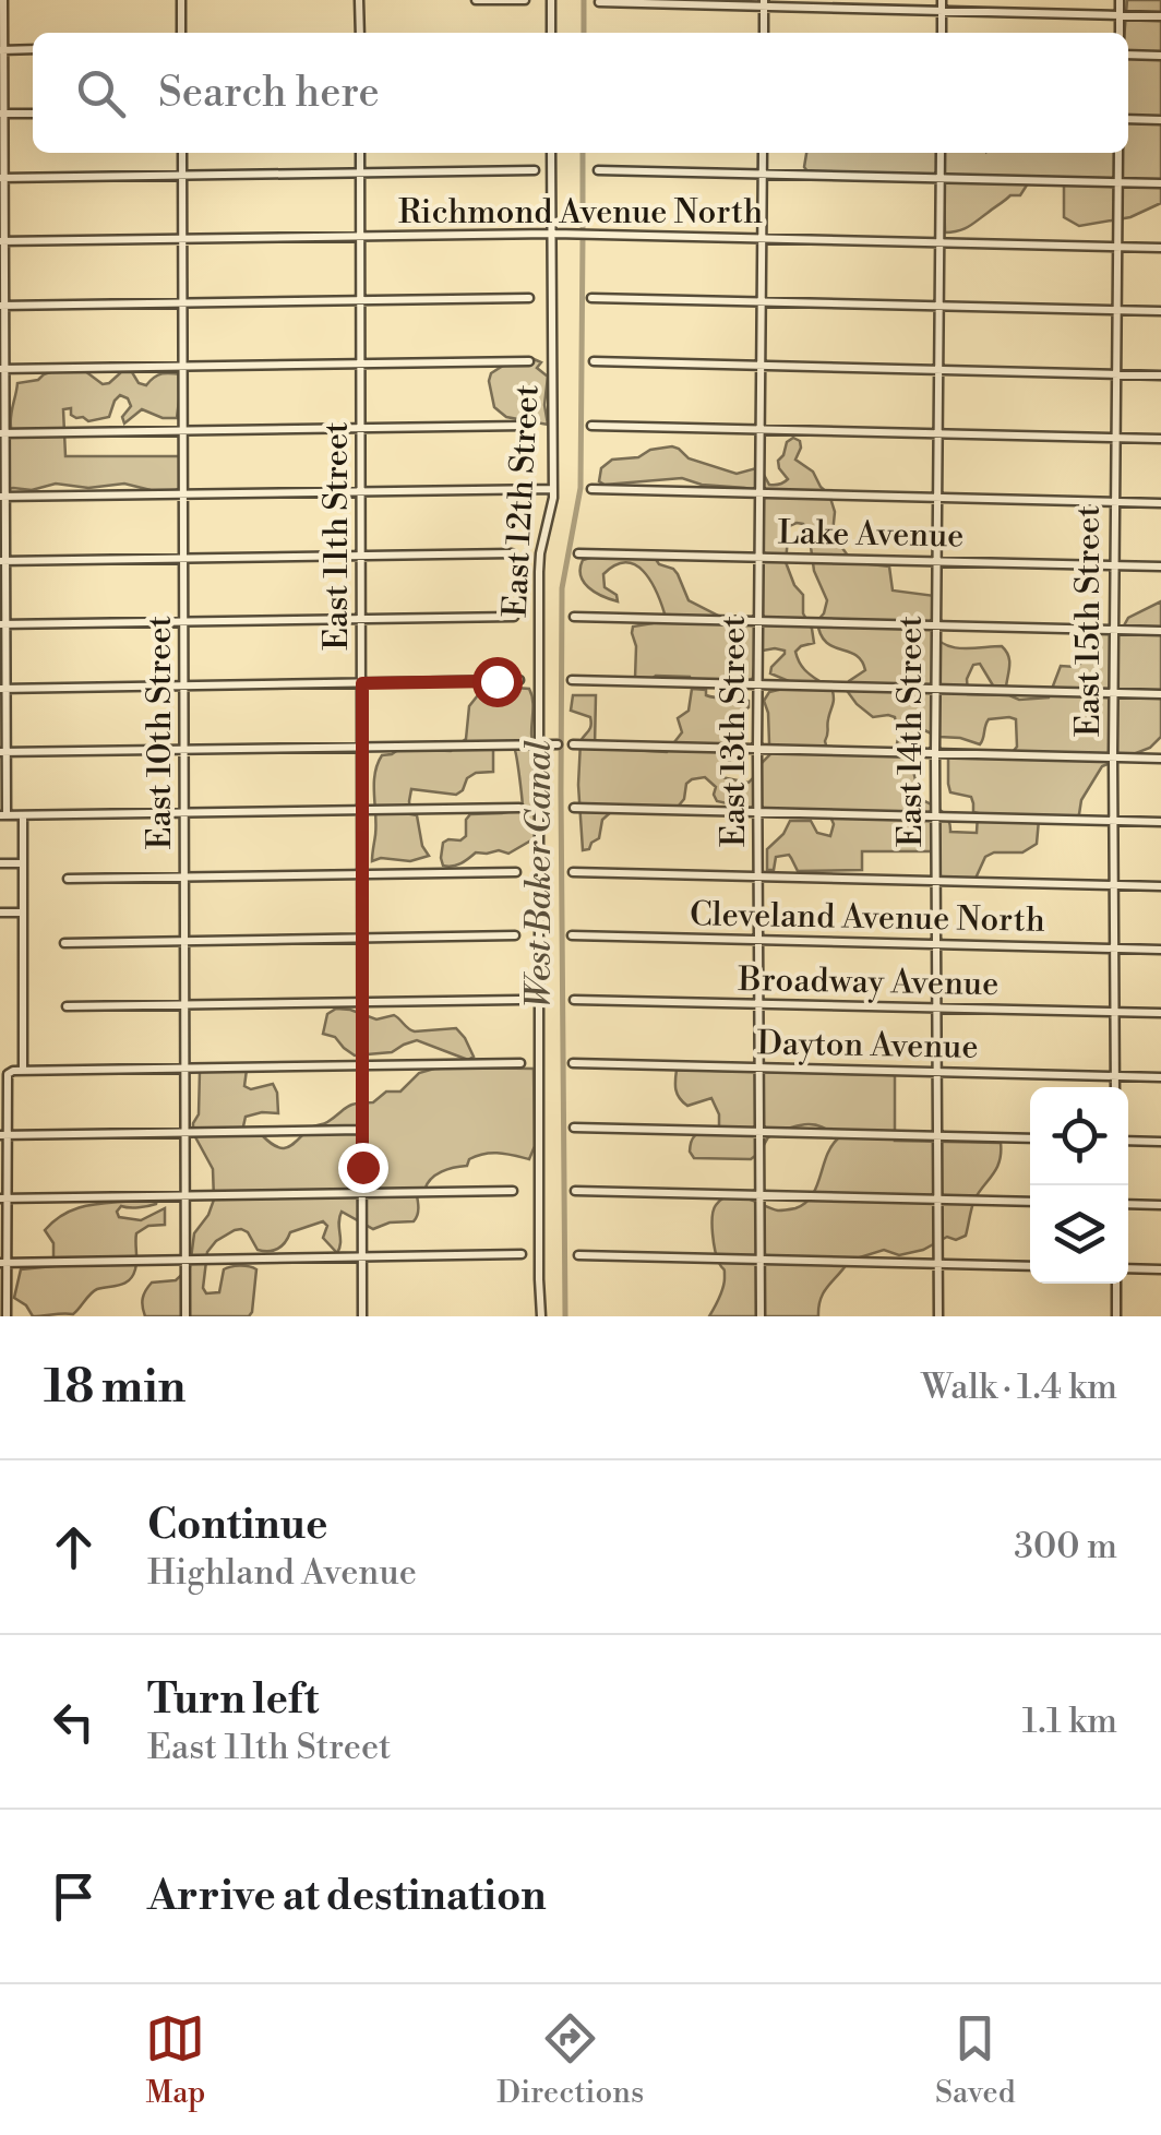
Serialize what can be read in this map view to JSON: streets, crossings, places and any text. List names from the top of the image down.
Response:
{
  "streets": {
    "street": [
      "Richmond Avenue North",
      "East 12th Street",
      "Lake Avenue",
      "East 11th Street",
      "East 15th Street",
      "East 13th Street",
      "East 14th Street",
      "East 10th Street",
      "Cleveland Avenue North",
      "Broadway Avenue",
      "Dayton Avenue"
    ]
  },
  "crossings": [
    ["Richmond Avenue North", "East 12th Street"],
    ["Richmond Avenue North", "East 11th Street"],
    ["Richmond Avenue North", "East 15th Street"],
    ["Richmond Avenue North", "East 13th Street"],
    ["Richmond Avenue North", "East 14th Street"],
    ["Richmond Avenue North", "East 10th Street"],
    ["Lake Avenue", "East 15th Street"],
    ["Lake Avenue", "East 13th Street"],
    ["Lake Avenue", "East 14th Street"],
    ["East 15th Street", "Cleveland Avenue North"],
    ["East 15th Street", "Broadway Avenue"],
    ["East 15th Street", "Dayton Avenue"],
    ["East 13th Street", "Cleveland Avenue North"],
    ["East 13th Street", "Broadway Avenue"],
    ["East 13th Street", "Dayton Avenue"],
    ["East 14th Street", "Cleveland Avenue North"],
    ["East 14th Street", "Broadway Avenue"],
    ["East 14th Street", "Dayton Avenue"]
  ],
  "water": ["West Baker Canal"],
  "page": {
    "search": "Search here",
    "heading": ["18 min", "Walk · 1.4 km"],
    "list": [
      ["Continue", "Highland Avenue", "300 m"],
      ["Turn left", "East 11th Street", "1.1 km"],
      "Arrive at destination"
    ],
    "nav": ["Map", "Directions", "Saved"]
  }
}
